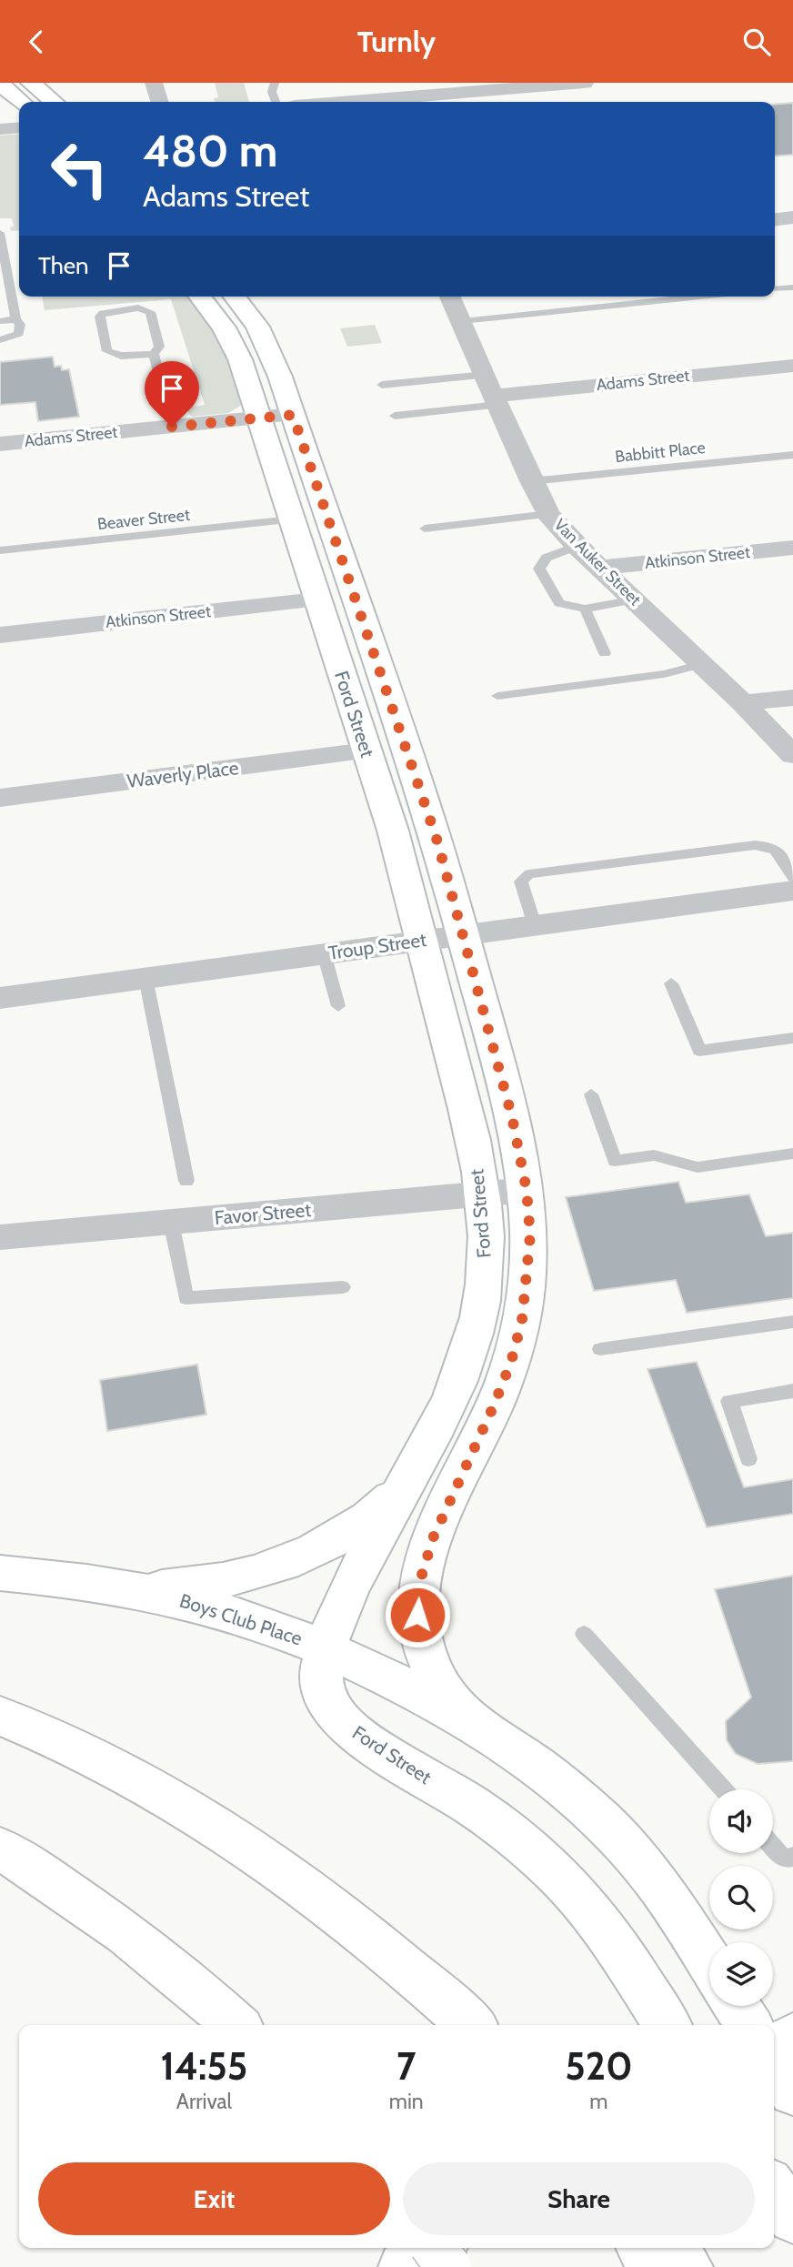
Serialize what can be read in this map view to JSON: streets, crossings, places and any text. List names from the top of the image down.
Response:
{
  "streets": {
    "main road": ["Ford Street", "Boys Club Place"],
    "street": [
      "Adams Street",
      "Atkinson Street",
      "Van Auker Street",
      "Waverly Place",
      "Troup Street",
      "Favor Street"
    ],
    "lane": ["Babbitt Place", "Beaver Street"]
  },
  "crossings": [
    ["Adams Street", "Van Auker Street"],
    ["Adams Street", "Ford Street"],
    ["Babbitt Place", "Van Auker Street"],
    ["Beaver Street", "Ford Street"],
    ["Atkinson Street", "Van Auker Street"],
    ["Atkinson Street", "Ford Street"],
    ["Ford Street", "Waverly Place"],
    ["Ford Street", "Troup Street"],
    ["Ford Street", "Favor Street"],
    ["Ford Street", "Boys Club Place"]
  ],
  "page": {
    "header": "Turnly",
    "turn": ["480 m", "Adams Street"],
    "then": "Then",
    "eta": [
      "14:55",
      "Arrival",
      "7",
      "min",
      "520",
      "m"
    ],
    "buttons": ["Exit", "Share"]
  }
}
